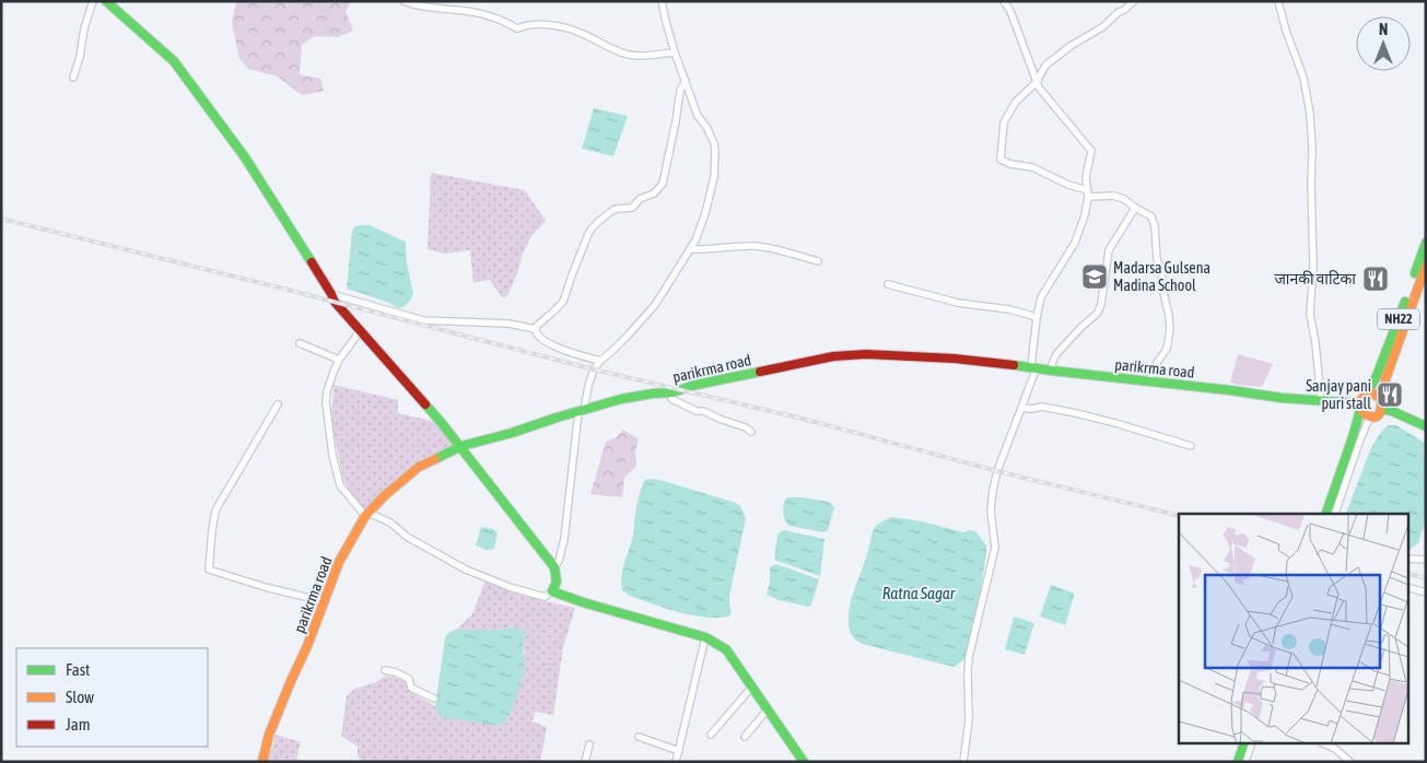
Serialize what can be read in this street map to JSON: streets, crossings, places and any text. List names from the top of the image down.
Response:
{
  "streets": {
    "main road": ["NH22", "parikrma road"]
  },
  "crossings": [
    ["NH22", "parikrma road"]
  ],
  "water": ["Ratna Sagar"],
  "places": {
    "school or university": ["Madarsa Gulsena Madina School"],
    "restaurant": ["जानकी वाटिका", "Sanjay pani puri stall"]
  },
  "legend": ["Fast", "Slow", "Jam"],
  "north": "top"
}
